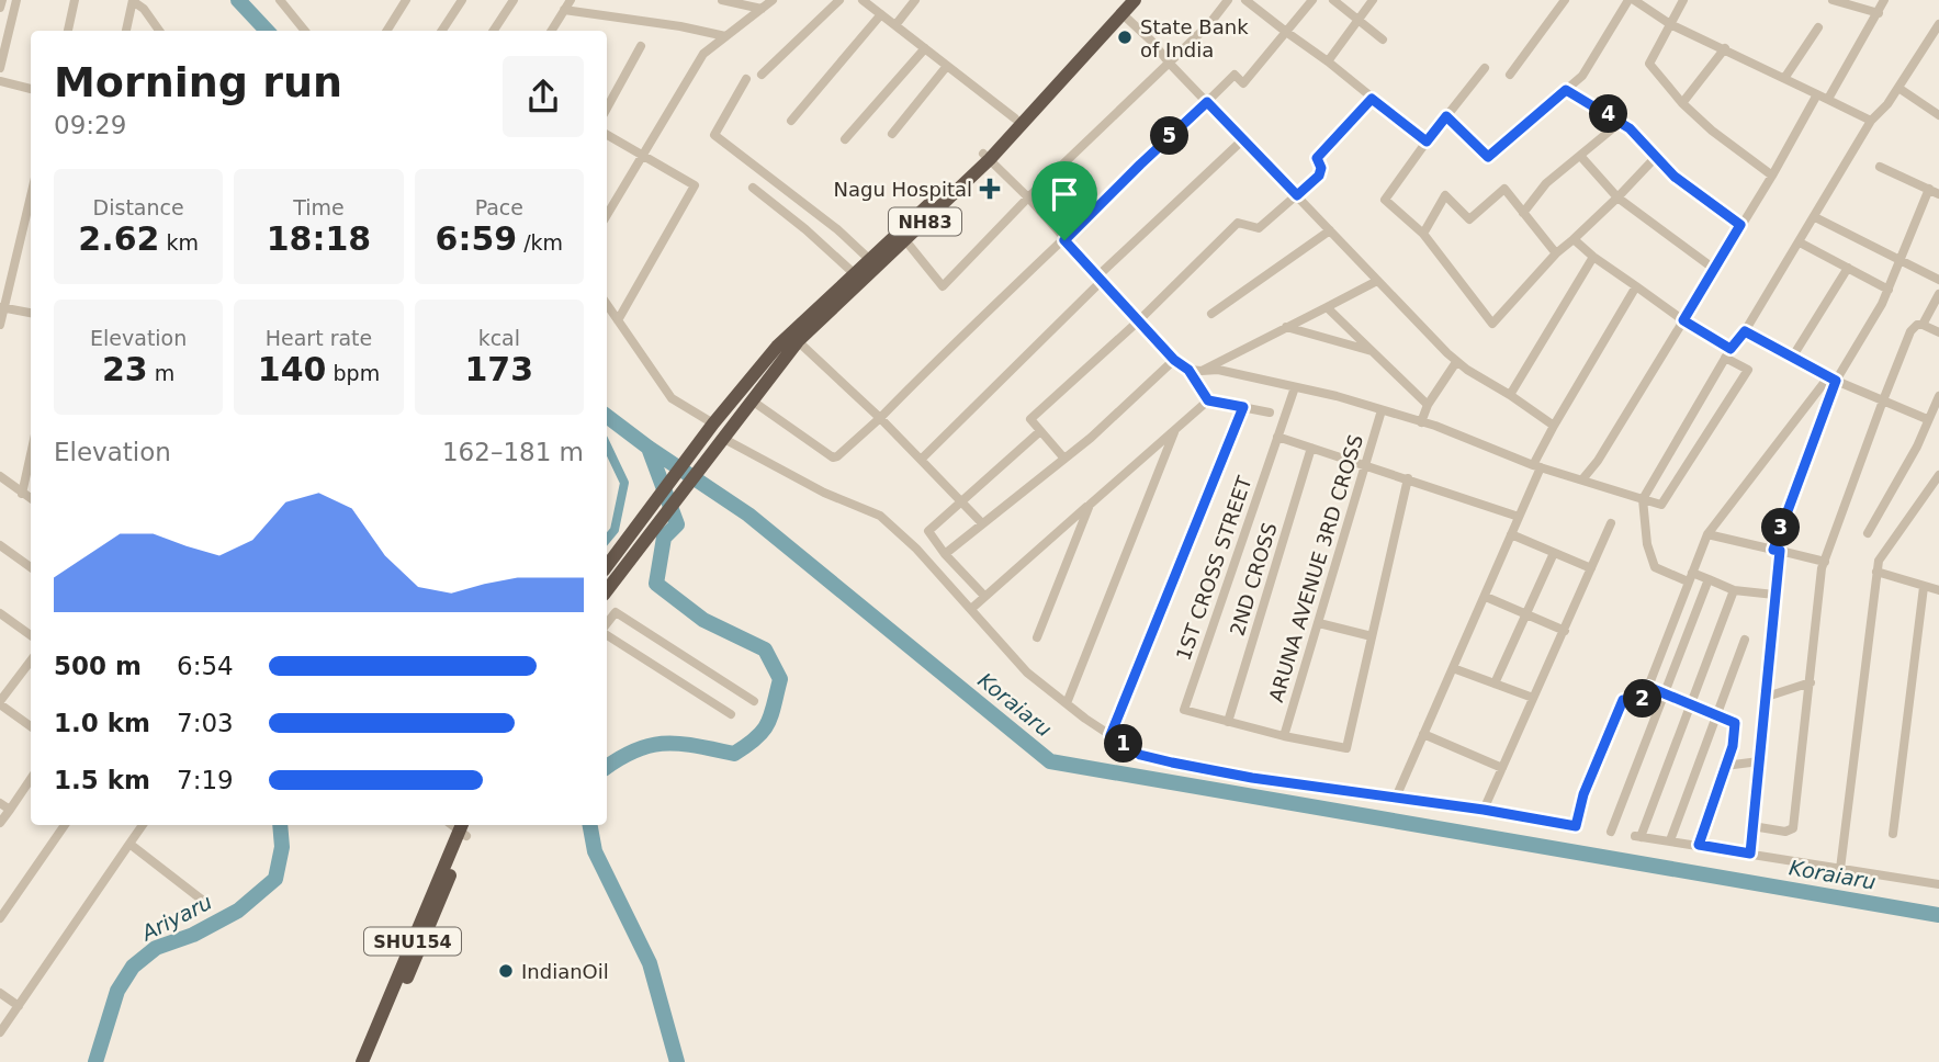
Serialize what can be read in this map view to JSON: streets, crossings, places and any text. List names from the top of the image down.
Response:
{
  "streets": {
    "highway": ["NH83", "SHU154"],
    "street": ["1ST CROSS STREET", "ARUNA AVENUE 3RD CROSS", "2ND CROSS"]
  },
  "crossings": [
    ["1ST CROSS STREET", "2ND CROSS"]
  ],
  "water": ["Koraiaru", "Ariyaru"],
  "places": {
    "other": ["State Bank of India", "IndianOil"],
    "health": ["Nagu Hospital"]
  },
  "page": {
    "heading": ["Morning run", "09:29"],
    "pins": [
      "4",
      "5",
      "3",
      "2",
      "1"
    ],
    "stats": [
      ["Distance", "2.62 km"],
      ["Time", "18:18"],
      ["Pace", "6:59 /km"],
      ["Elevation", "23 m"],
      ["Heart rate", "140 bpm"],
      ["kcal", "173"]
    ],
    "chart": ["Elevation", "162–181 m"],
    "list": [
      {
        "name": "500 m",
        "note": "6:54"
      },
      {
        "name": "1.0 km",
        "note": "7:03"
      },
      {
        "name": "1.5 km",
        "note": "7:19"
      }
    ]
  }
}
